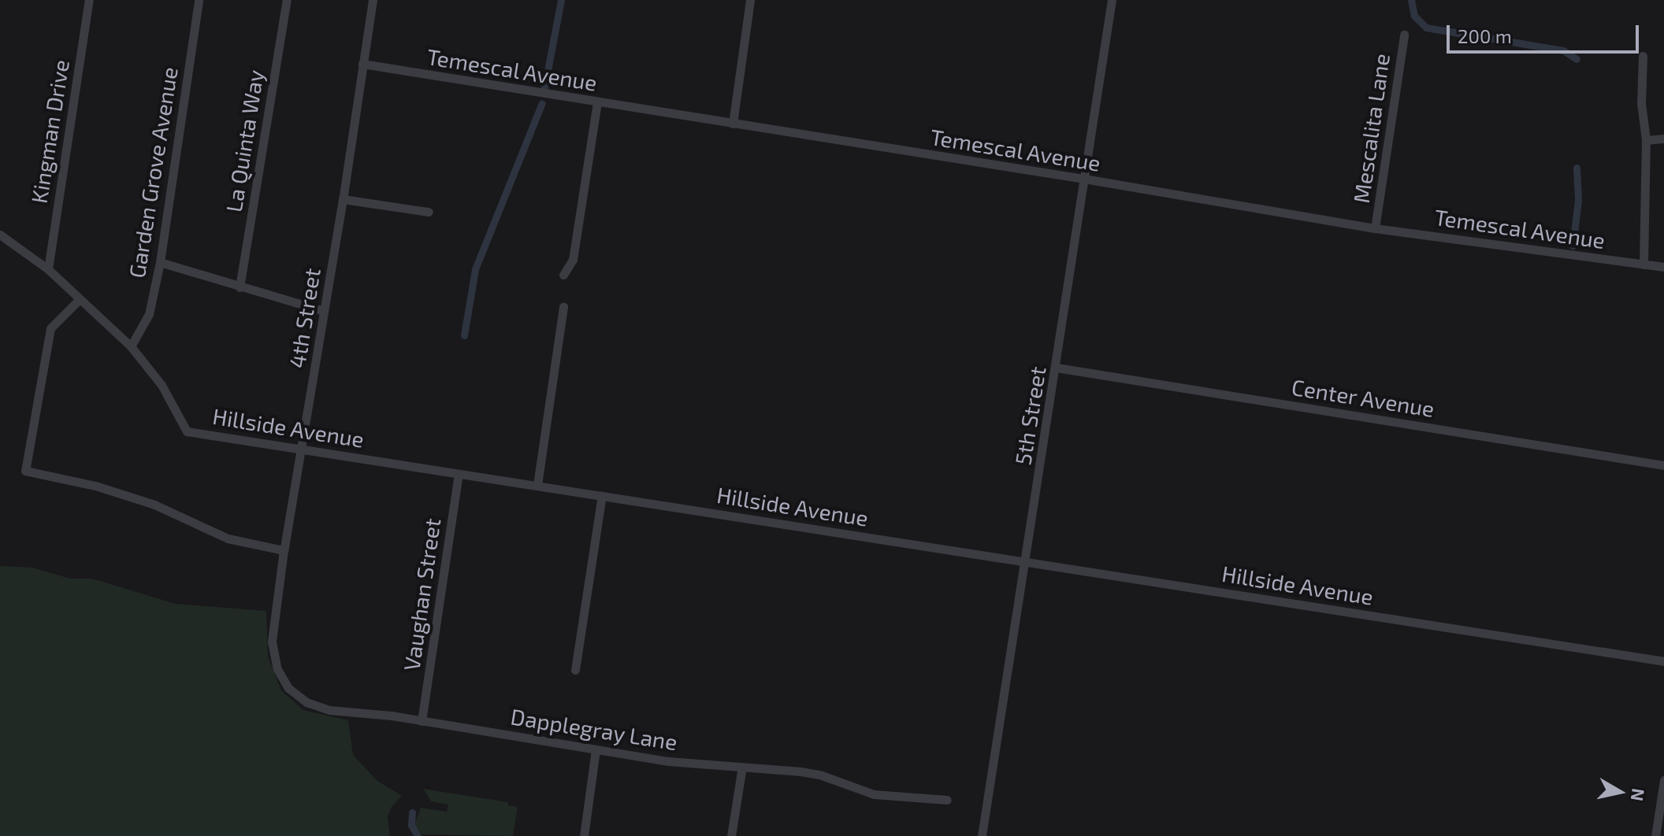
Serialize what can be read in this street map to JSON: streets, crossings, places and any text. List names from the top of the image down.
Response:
{
  "streets": {
    "street": [
      "Temescal Avenue",
      "Mescalita Lane",
      "Kingman Drive",
      "La Quinta Way",
      "Garden Grove Avenue",
      "4th Street",
      "Center Avenue",
      "5th Street",
      "Hillside Avenue",
      "Vaughan Street",
      "Dapplegray Lane"
    ]
  },
  "crossings": [
    ["Temescal Avenue", "Mescalita Lane"],
    ["Temescal Avenue", "4th Street"],
    ["Temescal Avenue", "5th Street"],
    ["Kingman Drive", "Hillside Avenue"],
    ["Garden Grove Avenue", "Hillside Avenue"],
    ["4th Street", "Hillside Avenue"],
    ["4th Street", "Dapplegray Lane"],
    ["Center Avenue", "5th Street"],
    ["5th Street", "Hillside Avenue"],
    ["Hillside Avenue", "Vaughan Street"],
    ["Vaughan Street", "Dapplegray Lane"]
  ],
  "scale_bar": "200 m",
  "north": "right"
}
